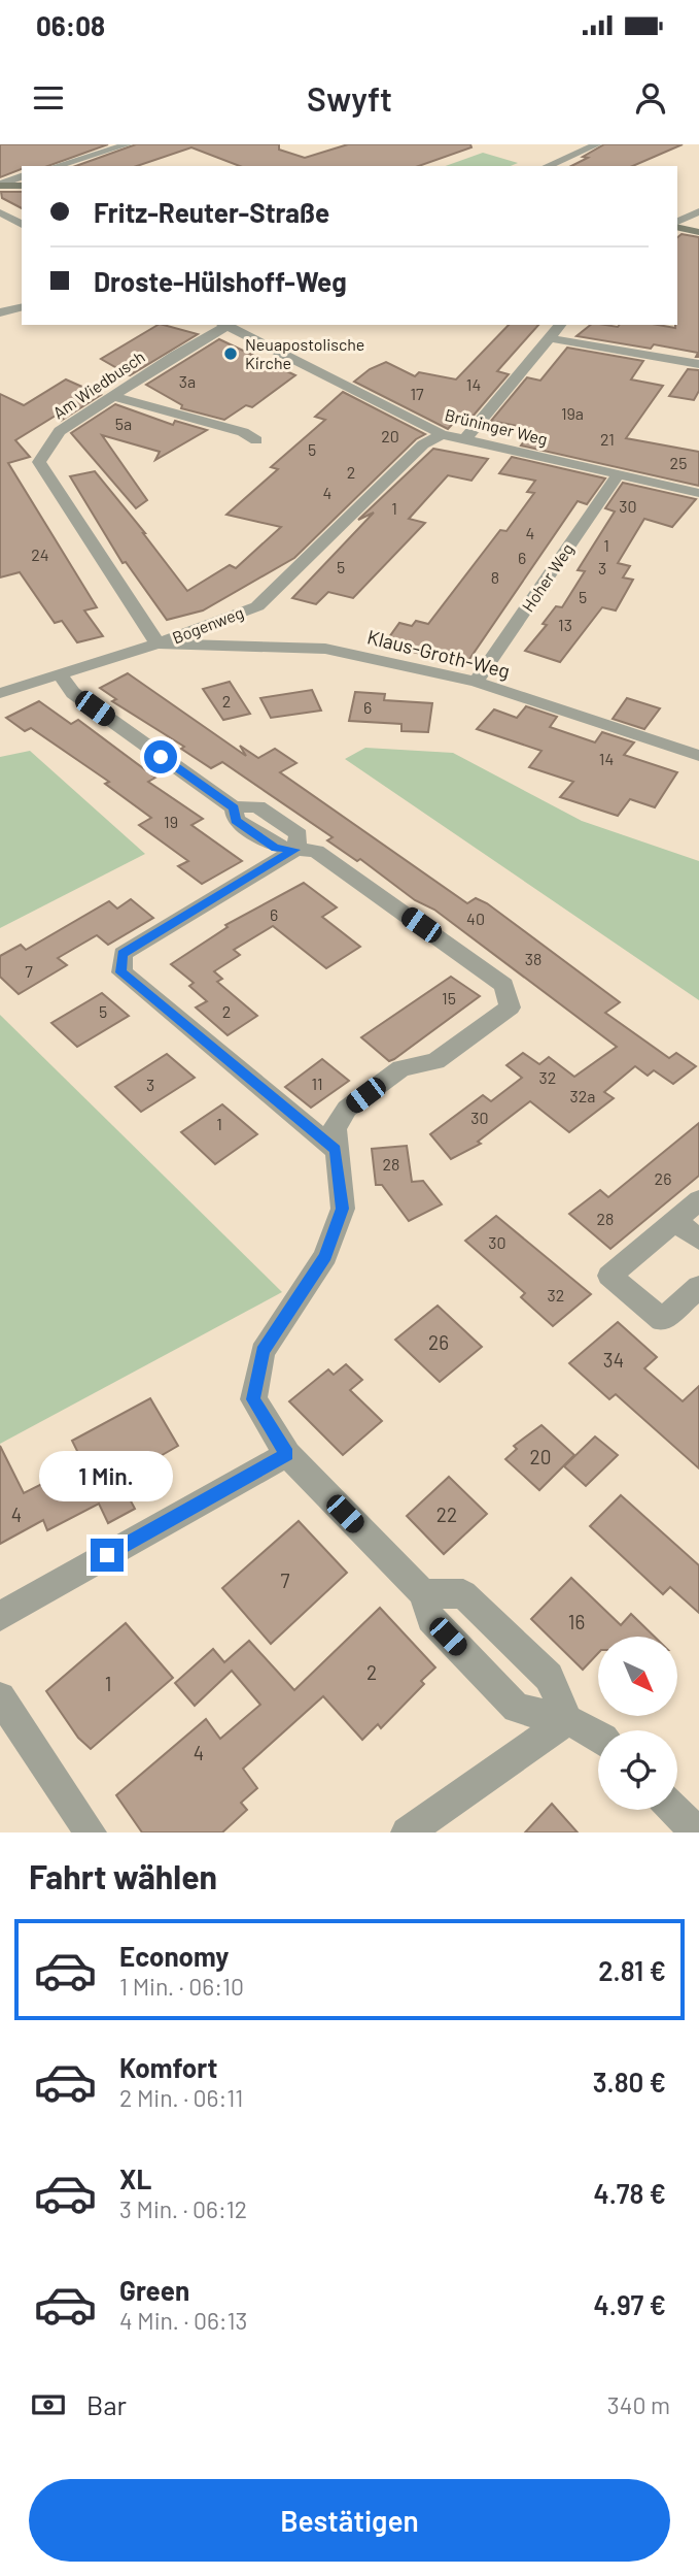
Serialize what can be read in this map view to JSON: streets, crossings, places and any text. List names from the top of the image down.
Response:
{
  "streets": {
    "street": [
      "Am Wiedbusch",
      "Brüninger Weg",
      "Hoher Weg",
      "Bogenweg",
      "Klaus-Groth-Weg"
    ]
  },
  "crossings": [
    ["Am Wiedbusch", "Brüninger Weg"],
    ["Am Wiedbusch", "Bogenweg"],
    ["Am Wiedbusch", "Klaus-Groth-Weg"],
    ["Brüninger Weg", "Hoher Weg"],
    ["Brüninger Weg", "Bogenweg"],
    ["Hoher Weg", "Klaus-Groth-Weg"],
    ["Bogenweg", "Klaus-Groth-Weg"]
  ],
  "places": ["Neuapostolische Kirche"],
  "house_numbers": [
    "3a",
    "14",
    "17",
    "19a",
    "5a",
    "20",
    "21",
    "5",
    "25",
    "2",
    "4",
    "30",
    "1",
    "4",
    "1",
    "24",
    "6",
    "5",
    "3",
    "8",
    "5",
    "13",
    "2",
    "6",
    "14",
    "19",
    "6",
    "40",
    "38",
    "7",
    "15",
    "5",
    "2",
    "32",
    "11",
    "3",
    "32a",
    "30",
    "1",
    "28",
    "26",
    "28",
    "30",
    "32",
    "26",
    "34",
    "20",
    "4",
    "22",
    "7",
    "16",
    "2",
    "1",
    "4"
  ],
  "north": "bottom right",
  "page": {
    "status": "06:08",
    "header": "Swyft",
    "banner": ["Fritz-Reuter-Straße", "Droste-Hülshoff-Weg"],
    "bubble": "1 Min.",
    "heading": "Fahrt wählen",
    "list": [
      {
        "name": "Economy",
        "note": "1 Min. · 06:10",
        "value": "2.81 €"
      },
      {
        "name": "Komfort",
        "note": "2 Min. · 06:11",
        "value": "3.80 €"
      },
      {
        "name": "XL",
        "note": "3 Min. · 06:12",
        "value": "4.78 €"
      },
      {
        "name": "Green",
        "note": "4 Min. · 06:13",
        "value": "4.97 €"
      }
    ],
    "pay": ["Bar", "340 m"],
    "buttons": "Bestätigen"
  }
}
